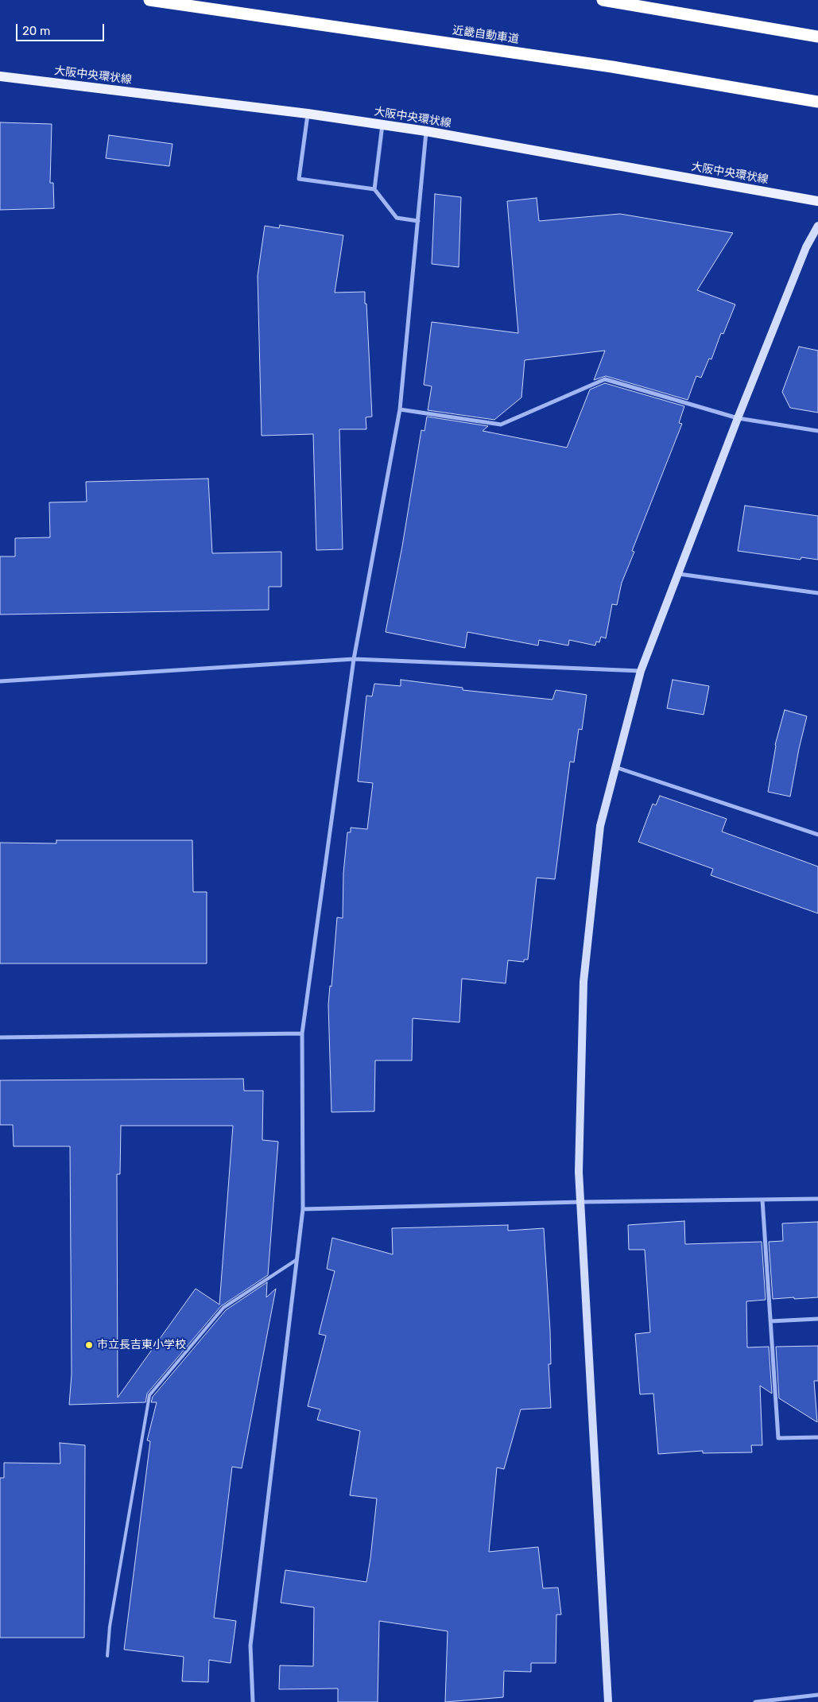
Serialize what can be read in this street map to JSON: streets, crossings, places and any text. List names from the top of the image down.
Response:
{
  "streets": {
    "highway": ["近畿自動車道"],
    "main road": ["大阪中央環状線"]
  },
  "places": ["市立長吉東小学校"],
  "scale_bar": "20 m"
}
